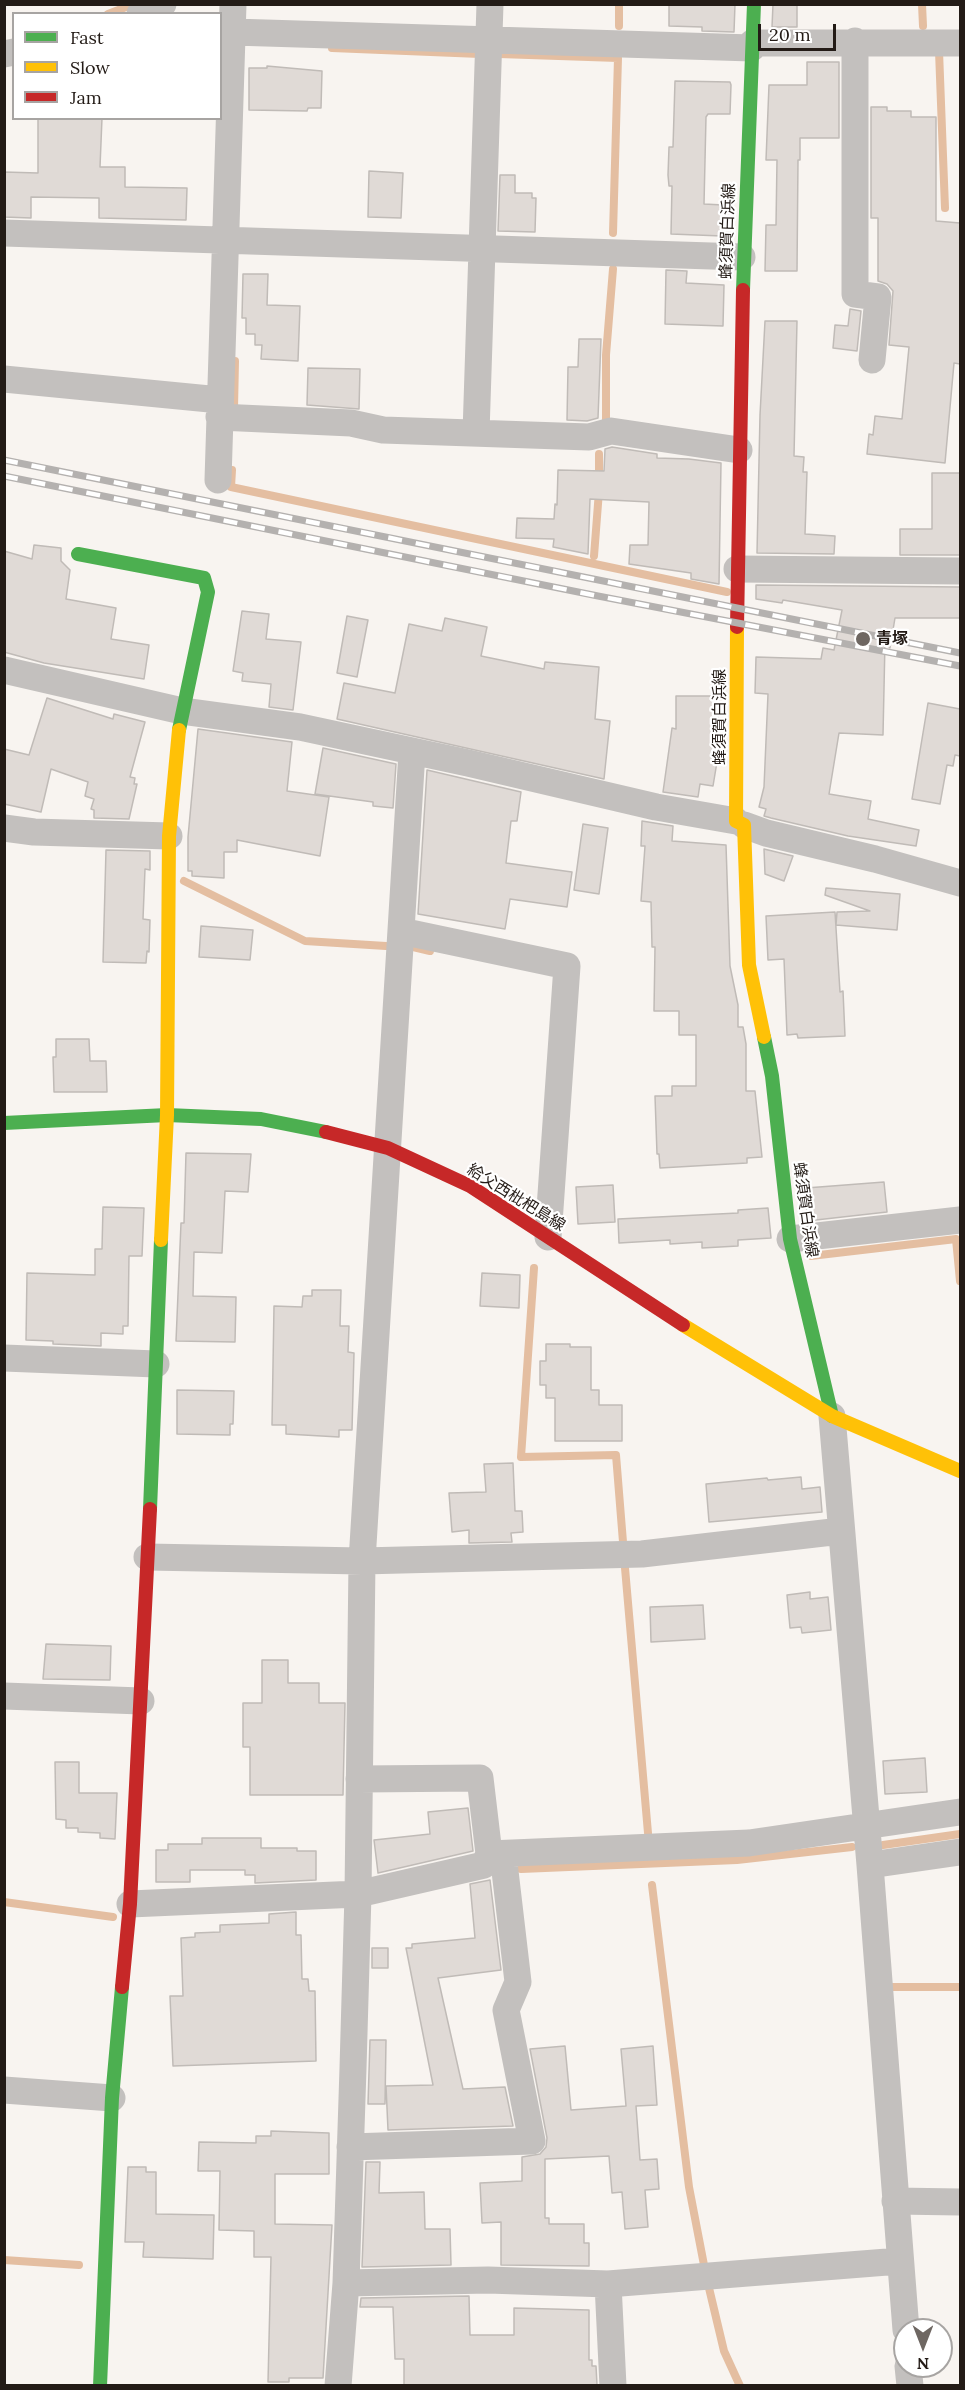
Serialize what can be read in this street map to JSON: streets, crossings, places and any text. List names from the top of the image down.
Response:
{
  "streets": {
    "main road": ["蜂須賀白浜線", "給父西枇杷島線"]
  },
  "crossings": [
    ["蜂須賀白浜線", "給父西枇杷島線"]
  ],
  "places": ["青塚"],
  "legend": ["Fast", "Slow", "Jam"],
  "scale_bar": "20 m",
  "north": "bottom"
}
